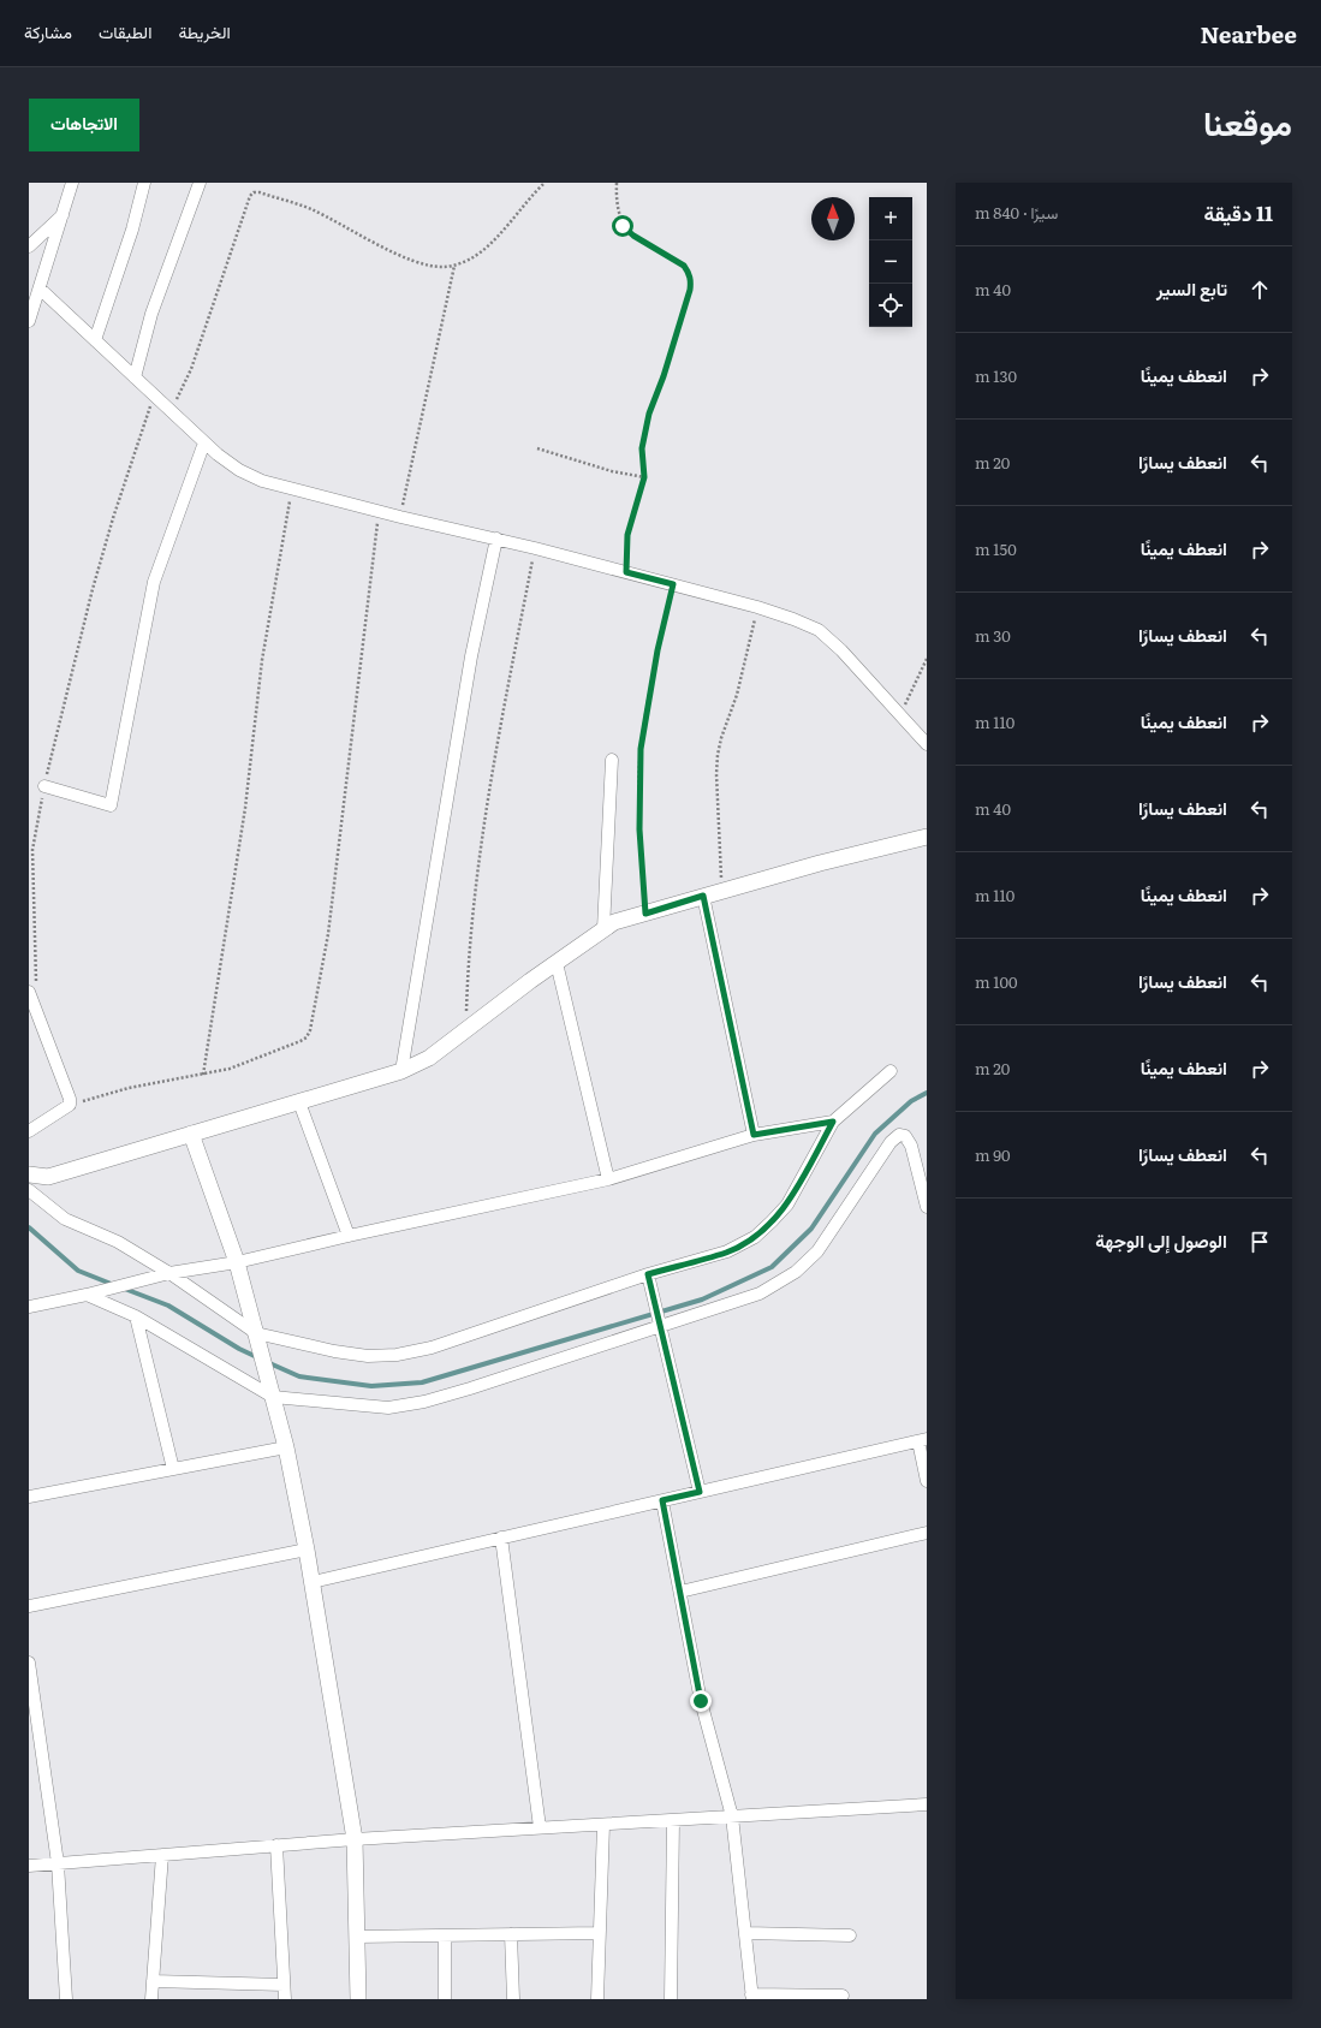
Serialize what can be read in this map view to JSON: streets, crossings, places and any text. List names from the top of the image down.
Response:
{
  "north": "top",
  "page": {
    "header": "Nearbee",
    "nav": ["الخريطة", "الطبقات", "مشاركة"],
    "title": "موقعنا",
    "buttons": "الاتجاهات",
    "heading": ["11 دقيقة", "سيرًا · 840 m"],
    "map_buttons": ["+", "−"],
    "list": [
      ["تابع السير", "40 m"],
      ["انعطف يمينًا", "130 m"],
      ["انعطف يسارًا", "20 m"],
      ["انعطف يمينًا", "150 m"],
      ["انعطف يسارًا", "30 m"],
      ["انعطف يمينًا", "110 m"],
      ["انعطف يسارًا", "40 m"],
      ["انعطف يمينًا", "110 m"],
      ["انعطف يسارًا", "100 m"],
      ["انعطف يمينًا", "20 m"],
      ["انعطف يسارًا", "90 m"],
      "الوصول إلى الوجهة"
    ]
  }
}
